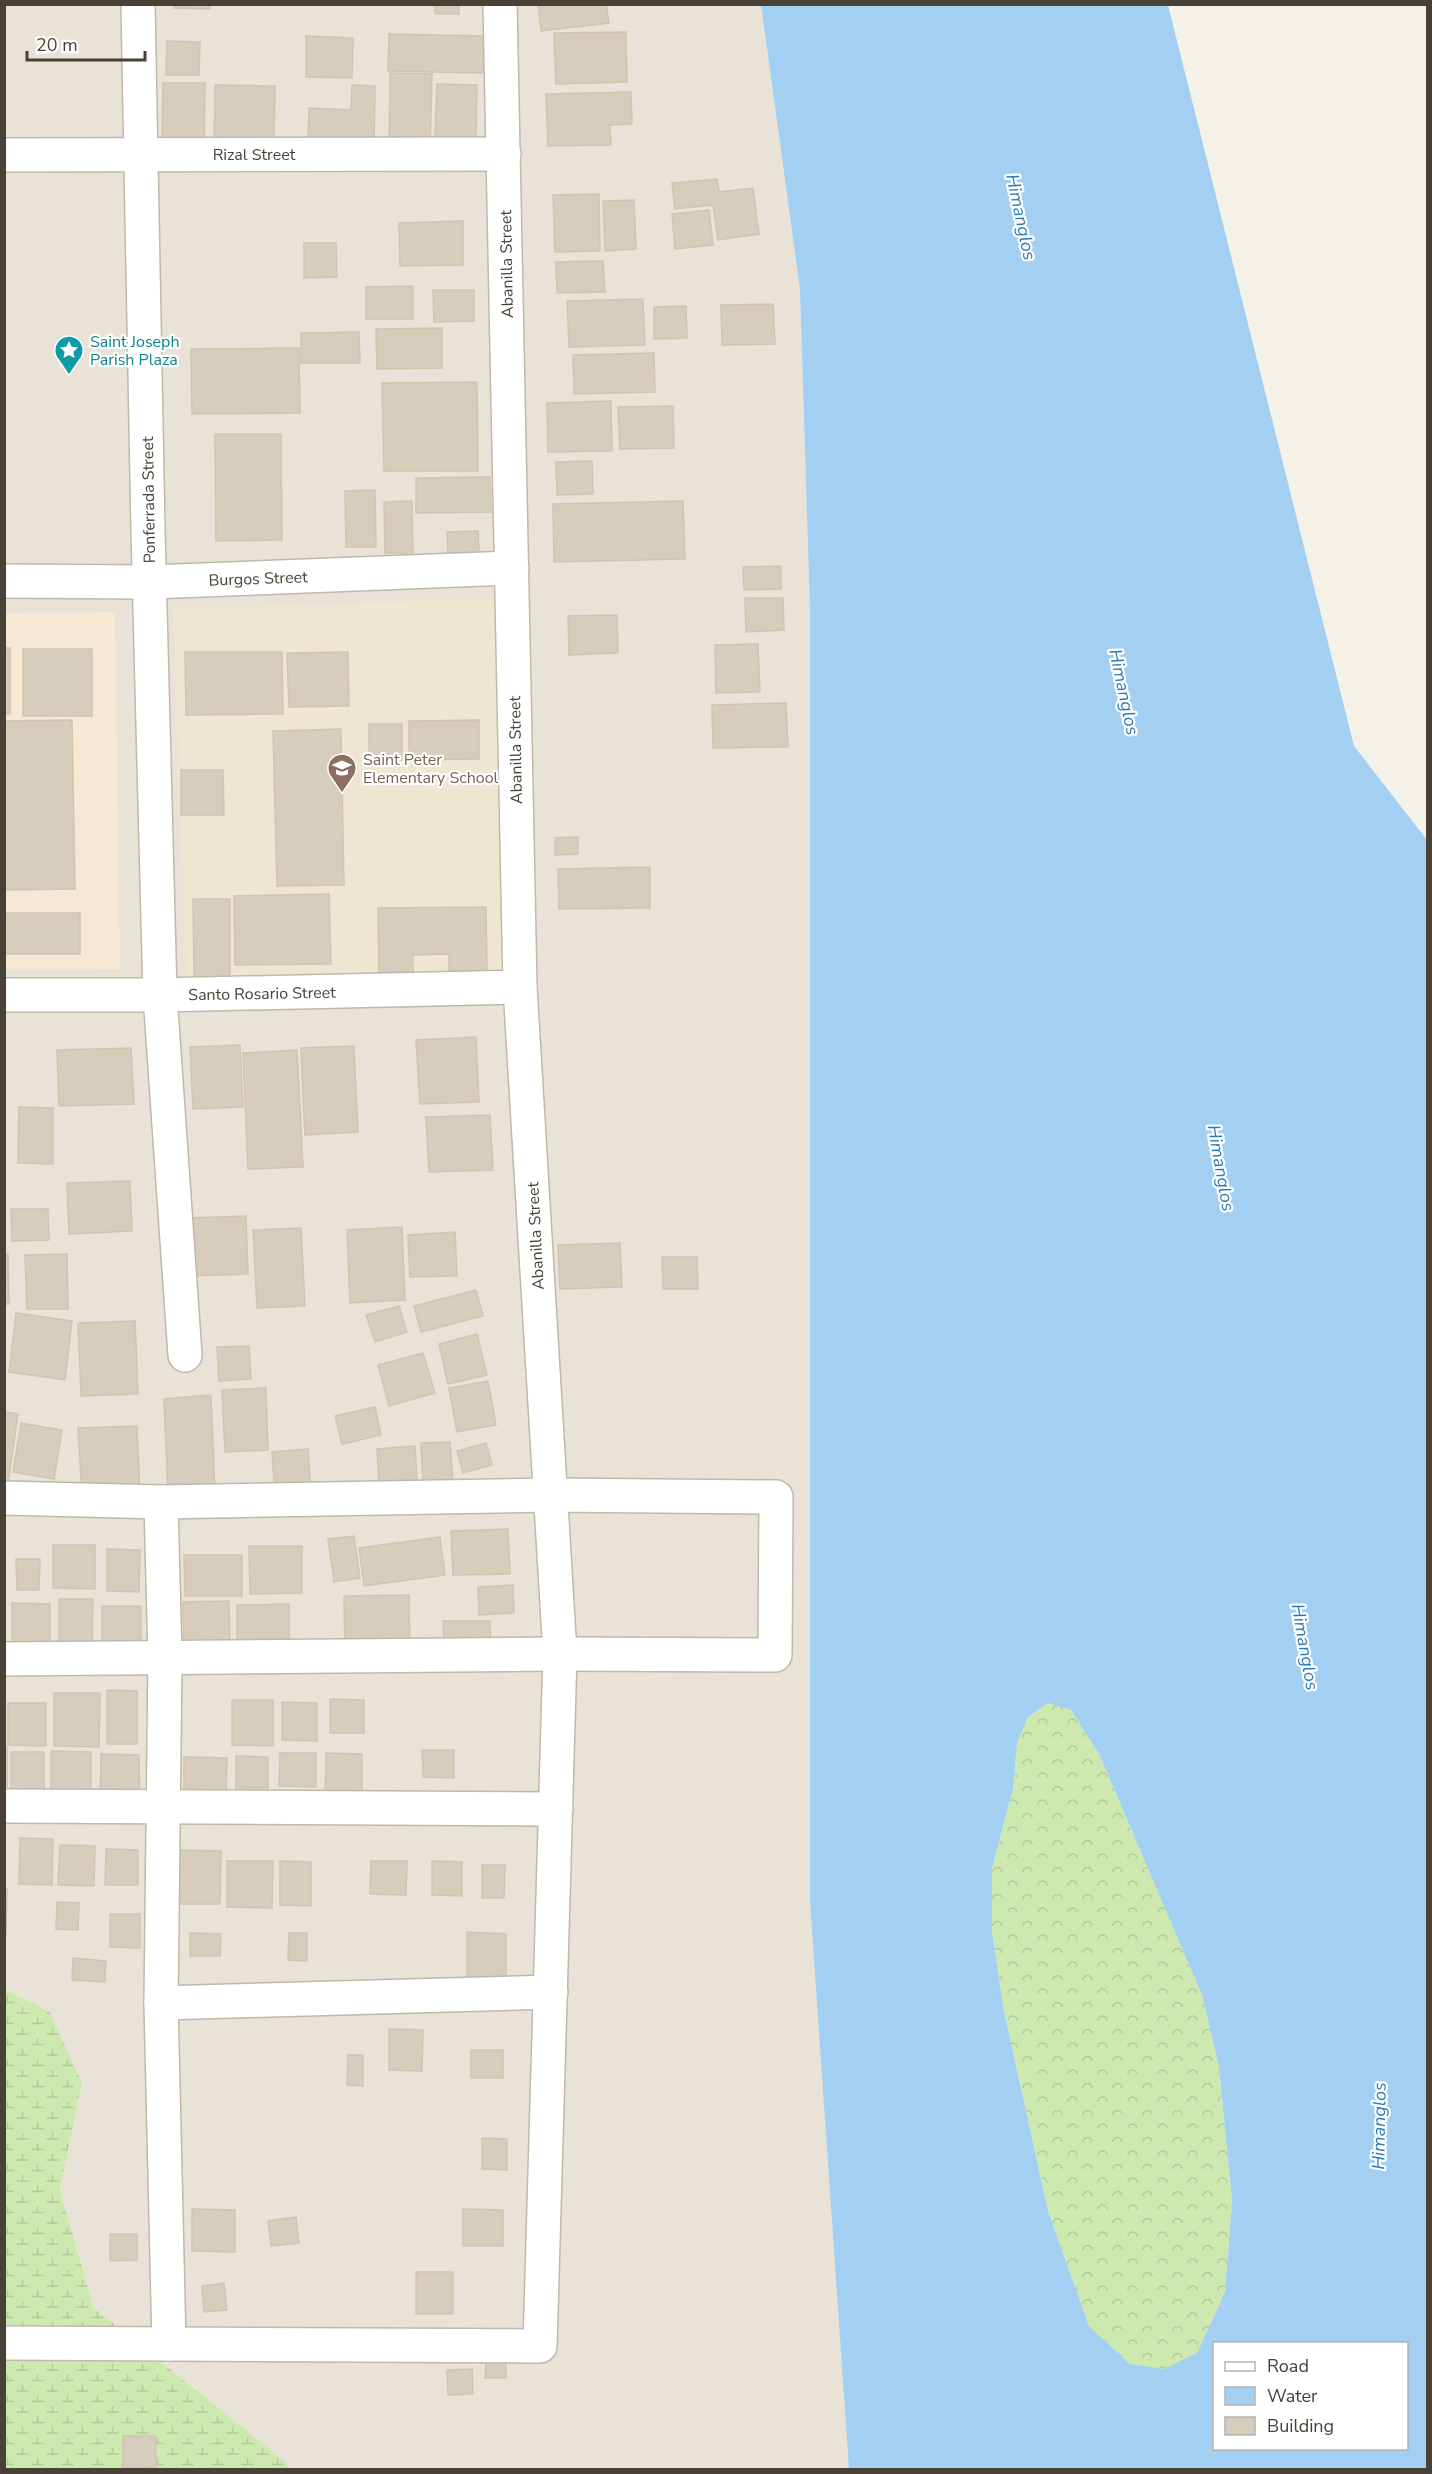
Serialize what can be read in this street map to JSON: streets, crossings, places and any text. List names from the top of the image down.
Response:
{
  "streets": {
    "street": [
      "Rizal Street",
      "Abanilla Street",
      "Ponferrada Street",
      "Burgos Street",
      "Santo Rosario Street"
    ]
  },
  "crossings": [
    ["Rizal Street", "Abanilla Street"],
    ["Rizal Street", "Ponferrada Street"],
    ["Abanilla Street", "Burgos Street"],
    ["Abanilla Street", "Santo Rosario Street"],
    ["Ponferrada Street", "Burgos Street"],
    ["Ponferrada Street", "Santo Rosario Street"]
  ],
  "water": ["Himanglos"],
  "places": {
    "place": ["Saint Joseph Parish Plaza"],
    "school or university": ["Saint Peter Elementary School"]
  },
  "legend": ["Road", "Water", "Building"],
  "scale_bar": "20 m"
}
